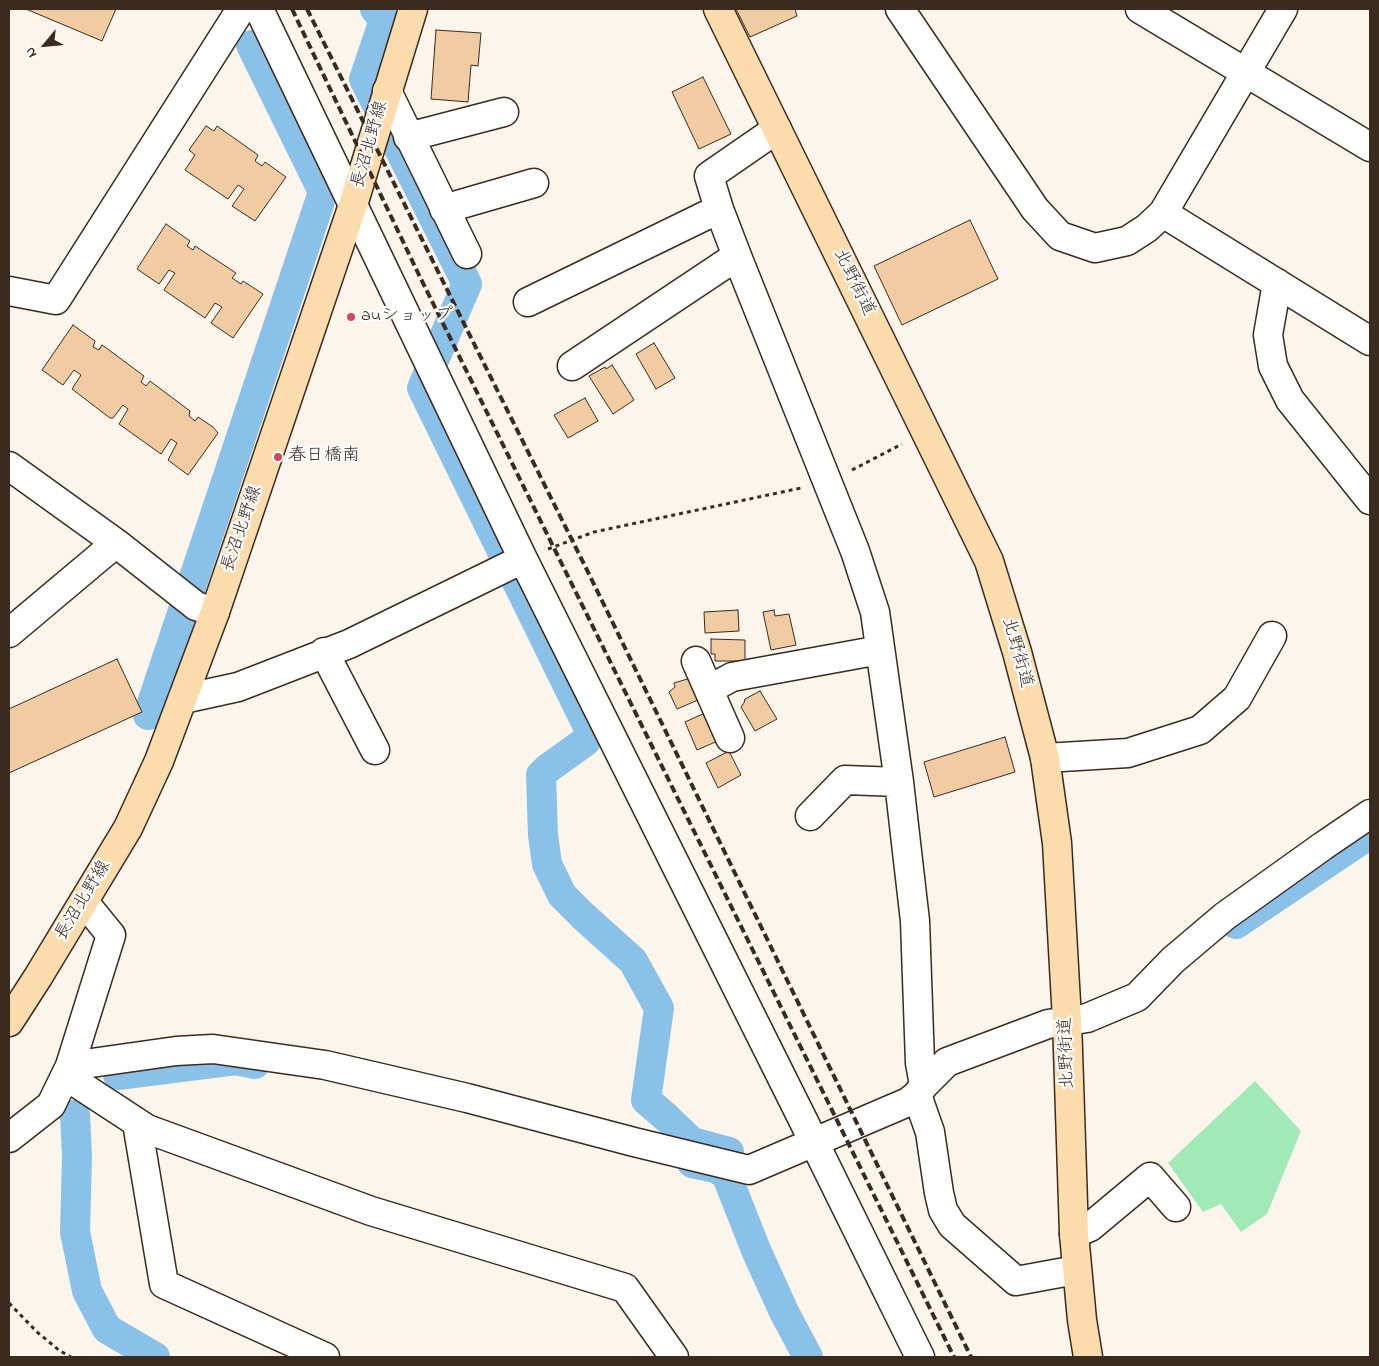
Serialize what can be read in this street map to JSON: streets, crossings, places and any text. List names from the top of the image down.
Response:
{
  "streets": {
    "main road": ["長沼北野線", "北野街道"]
  },
  "places": ["auショップ", "春日橋南"],
  "north": "bottom left"
}
